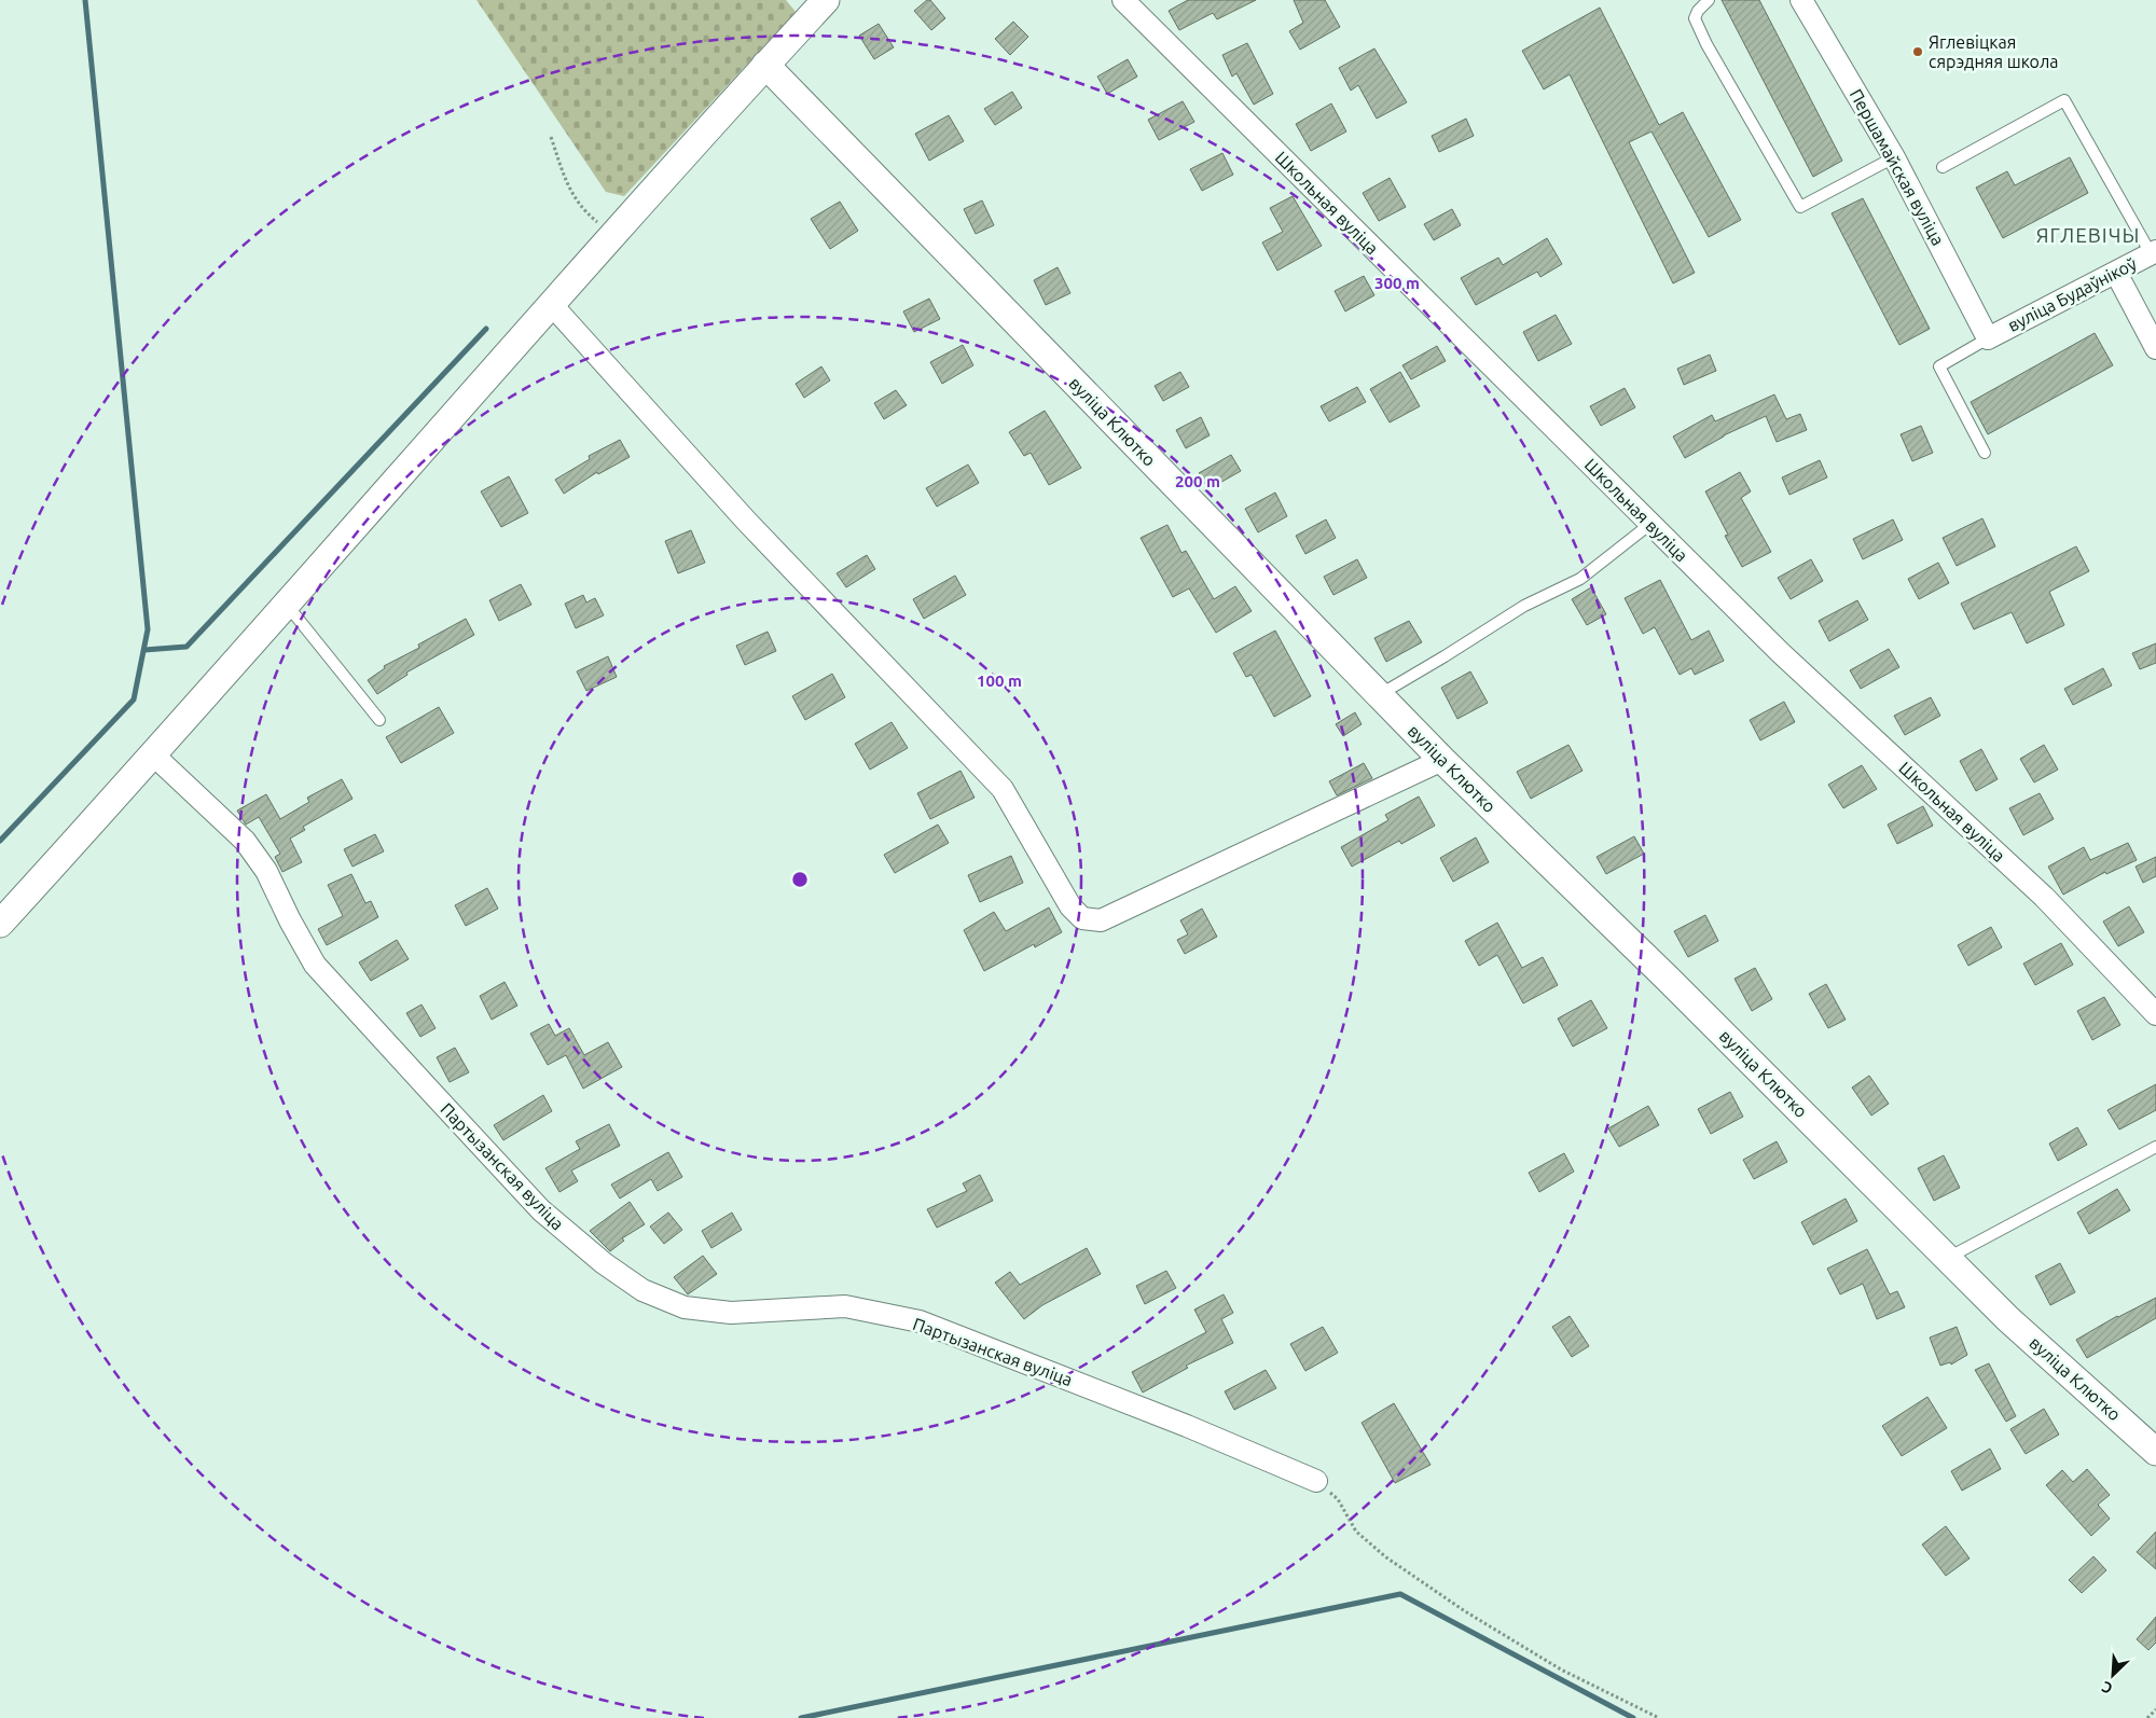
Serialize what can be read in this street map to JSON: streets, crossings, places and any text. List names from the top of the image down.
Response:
{
  "streets": {
    "street": [
      "Першамайская вуліца",
      "Школьная вуліца",
      "вуліца Будаўнікоў",
      "вуліца Клютко",
      "Партызанская вуліца"
    ]
  },
  "crossings": [
    ["Першамайская вуліца", "вуліца Будаўнікоў"]
  ],
  "districts": ["ЯГЛЕВІЧЫ"],
  "places": ["Яглевіцкая сярэдняя школа"],
  "north": "bottom left",
  "rings": ["300 m", "200 m", "100 m"]
}
